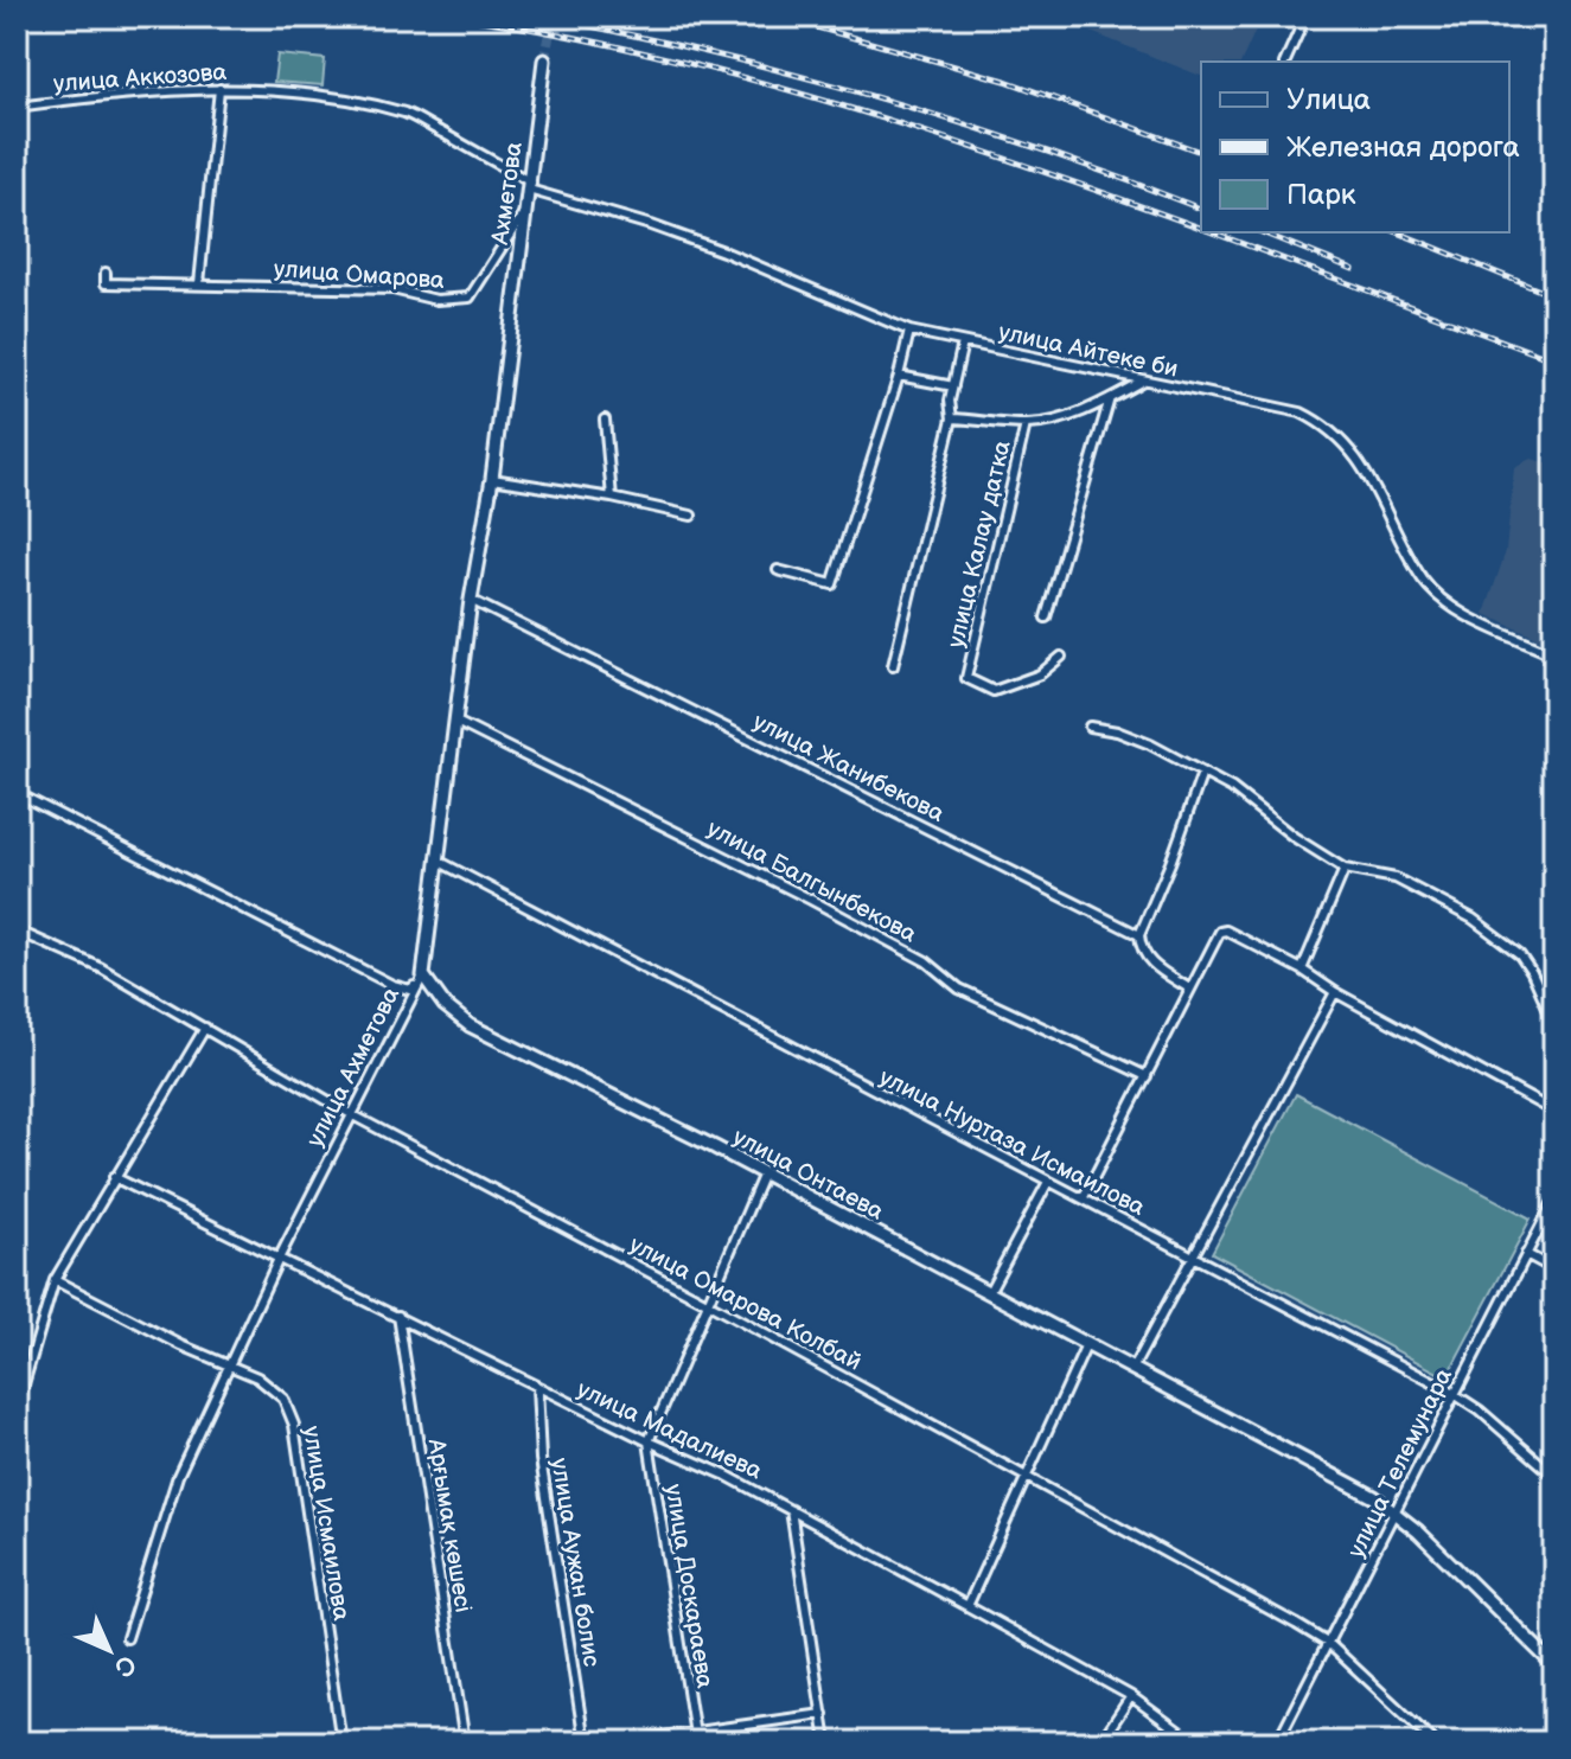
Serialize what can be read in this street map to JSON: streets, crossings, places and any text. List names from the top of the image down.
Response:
{
  "streets": {
    "main road": ["Ахметова", "улица Ахметова", "улица Онтаева"],
    "street": [
      "улица Аккозова",
      "улица Омарова",
      "улица Айтеке би",
      "улица Калау датка",
      "улица Жанибекова",
      "улица Балгынбекова",
      "улица Нуртаза Исмаилова",
      "улица Омарова Колбай",
      "улица Мадалиева",
      "улица Телемунара",
      "улица Исмаилова",
      "Арғымақ көшесі",
      "улица Аужан болис",
      "улица Доскараева"
    ]
  },
  "crossings": [
    ["улица Аккозова", "Ахметова"],
    ["улица Аккозова", "улица Айтеке би"],
    ["Ахметова", "улица Омарова"],
    ["Ахметова", "улица Айтеке би"],
    ["Ахметова", "улица Ахметова"],
    ["улица Айтеке би", "улица Калау датка"],
    ["улица Жанибекова", "улица Ахметова"],
    ["улица Балгынбекова", "улица Ахметова"],
    ["улица Ахметова", "улица Нуртаза Исмаилова"],
    ["улица Ахметова", "улица Онтаева"],
    ["улица Ахметова", "улица Омарова Колбай"],
    ["улица Ахметова", "улица Мадалиева"],
    ["улица Ахметова", "улица Исмаилова"],
    ["улица Нуртаза Исмаилова", "улица Телемунара"],
    ["улица Онтаева", "улица Телемунара"],
    ["улица Омарова Колбай", "улица Телемунара"],
    ["улица Мадалиева", "Арғымақ көшесі"],
    ["улица Мадалиева", "улица Аужан болис"],
    ["улица Мадалиева", "улица Доскараева"]
  ],
  "legend": ["Улица", "Железная дорога", "Парк"],
  "north": "bottom right"
}
